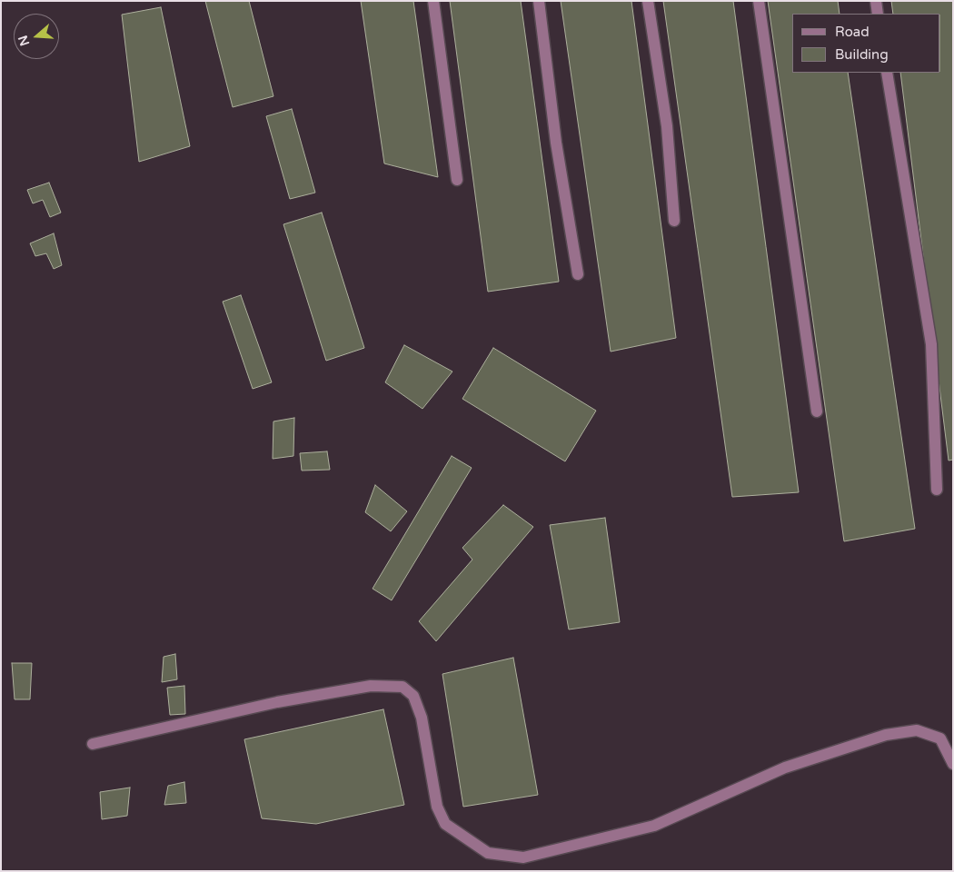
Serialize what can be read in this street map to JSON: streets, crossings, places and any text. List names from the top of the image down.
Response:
{
  "legend": ["Road", "Building"],
  "north": "left"
}
